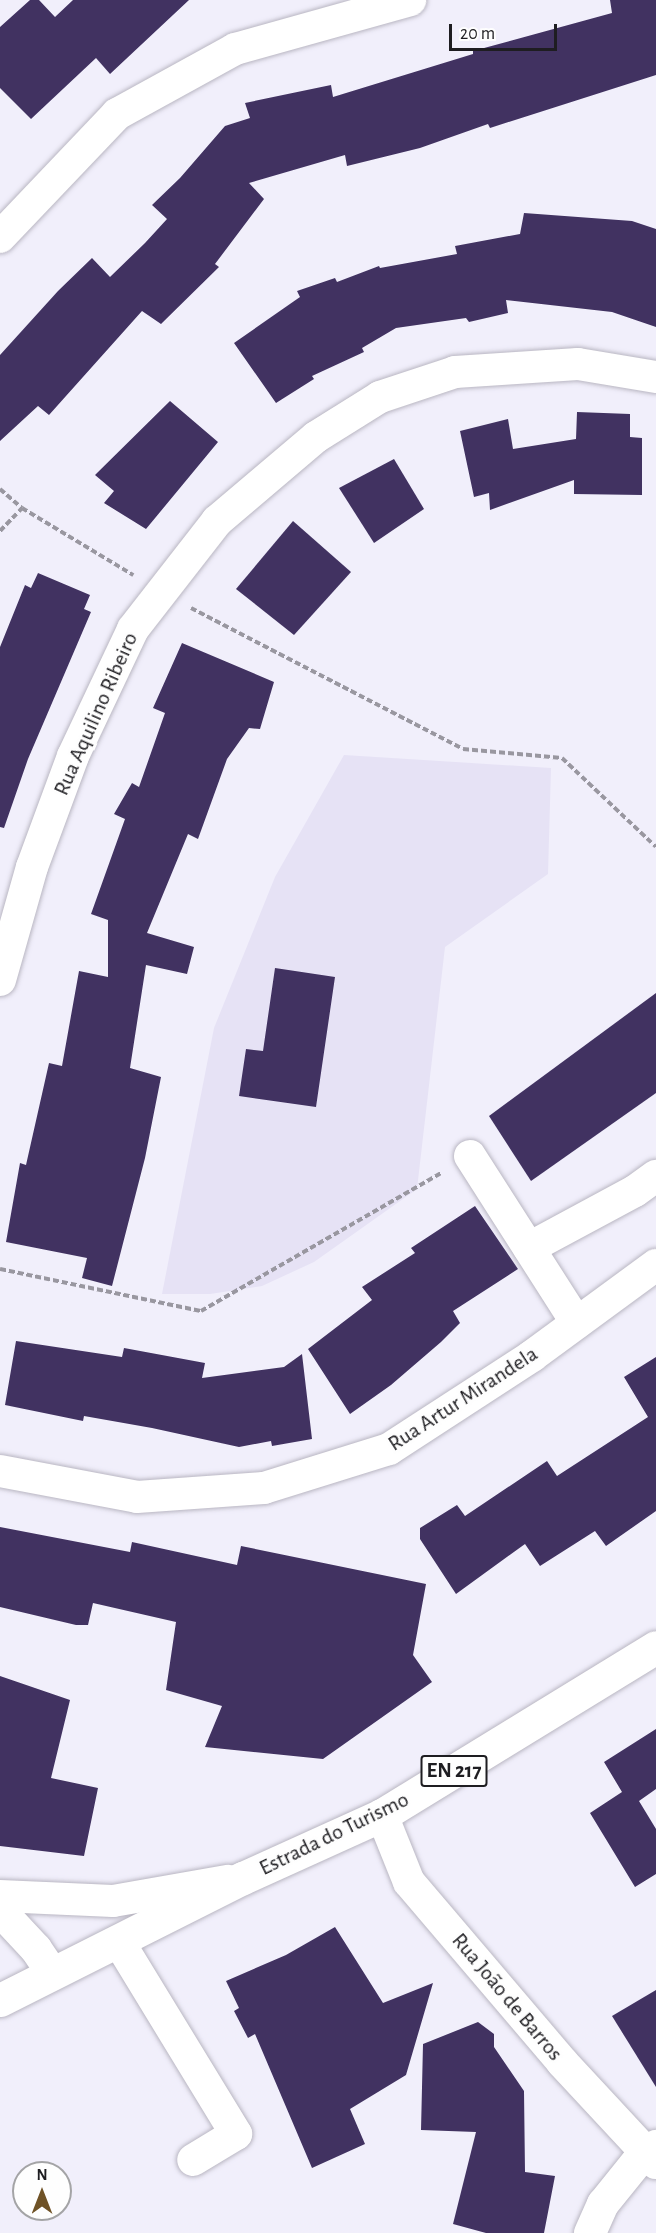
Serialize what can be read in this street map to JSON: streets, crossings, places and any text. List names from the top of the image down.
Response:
{
  "streets": {
    "main road": ["EN 217", "Estrada do Turismo"],
    "street": ["Rua Aquilino Ribeiro", "Rua Artur Mirandela", "Rua João de Barros"]
  },
  "crossings": [
    ["Estrada do Turismo", "Rua João de Barros"]
  ],
  "scale_bar": "20 m",
  "north": "top"
}
